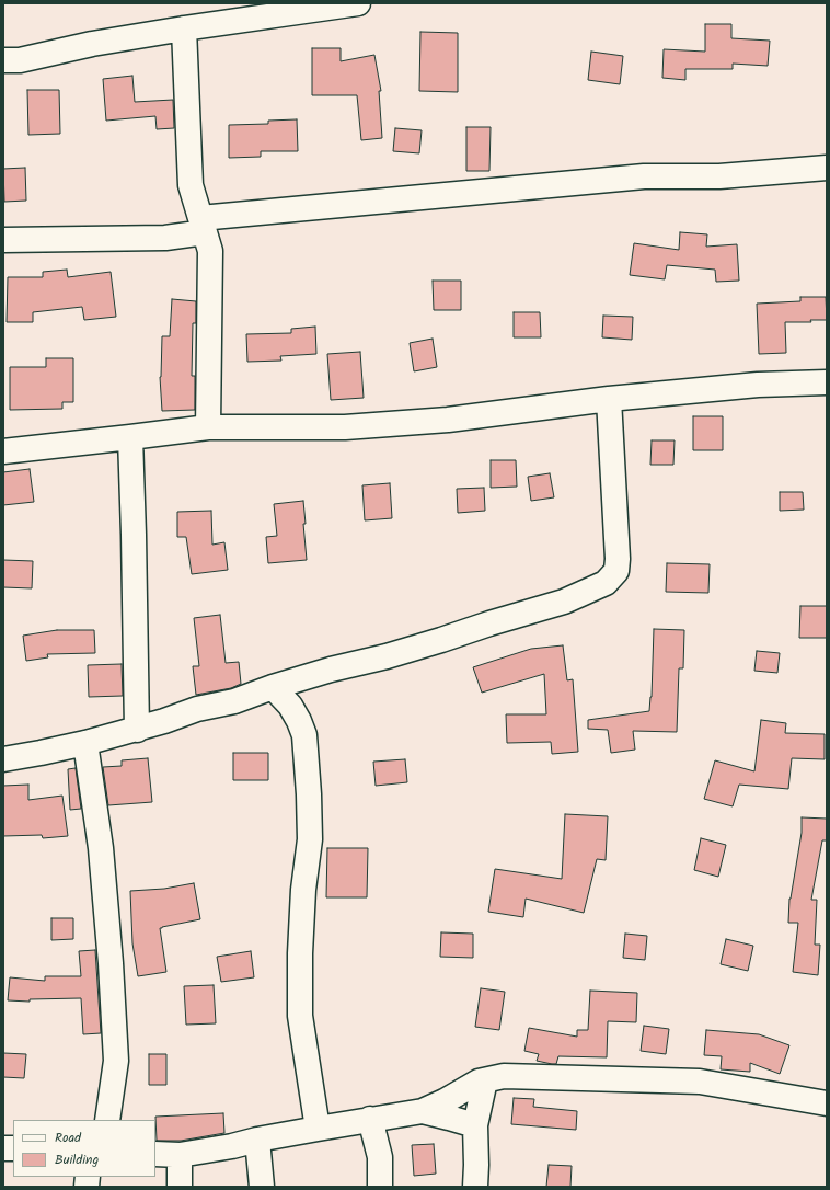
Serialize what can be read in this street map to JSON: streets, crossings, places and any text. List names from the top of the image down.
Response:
{
  "legend": ["Road", "Building"]
}
